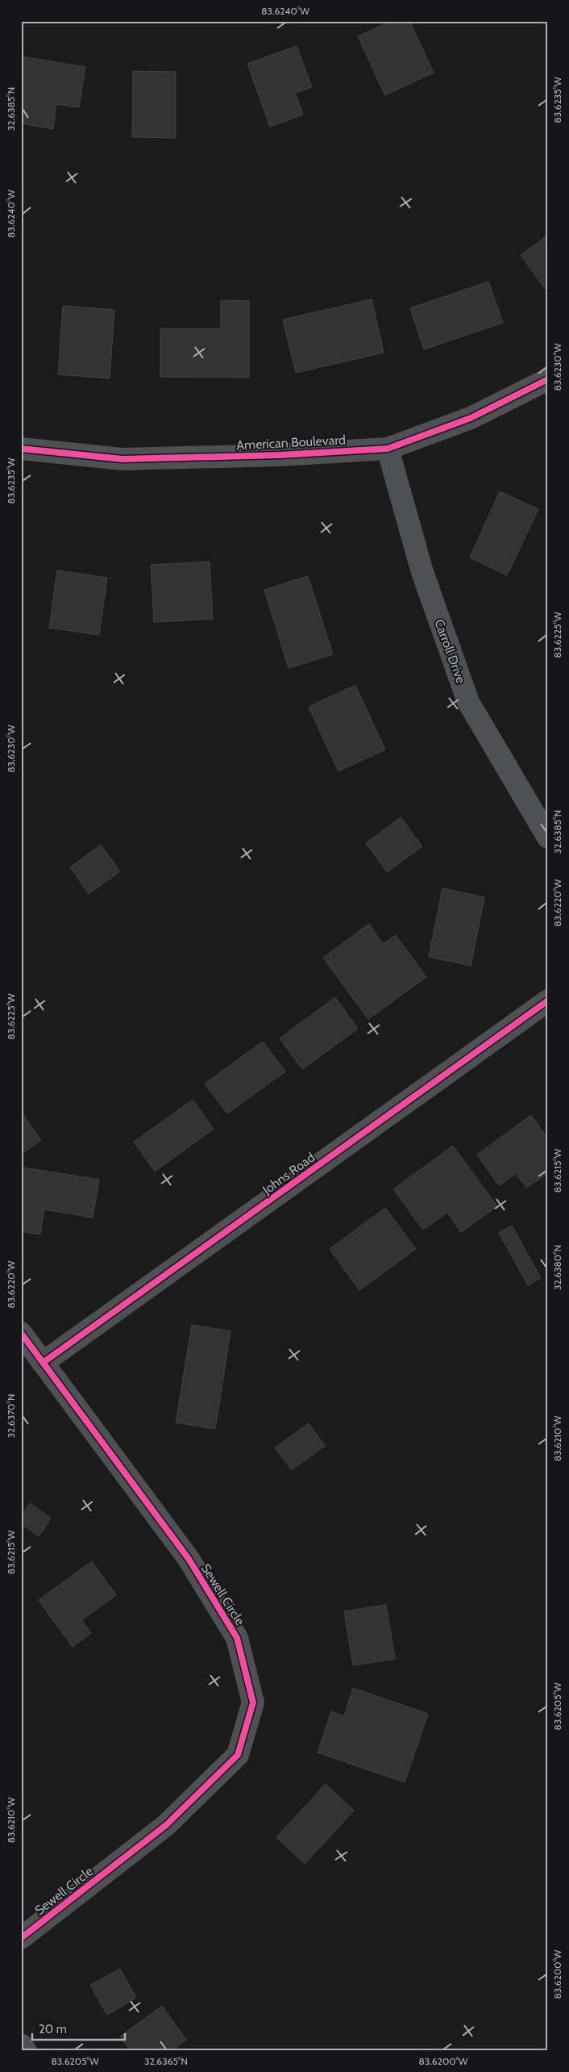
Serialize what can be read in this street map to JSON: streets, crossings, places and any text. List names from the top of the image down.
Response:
{
  "streets": {
    "street": [
      "American Boulevard",
      "Carroll Drive",
      "Johns Road",
      "Sewell Circle"
    ]
  },
  "crossings": [
    ["American Boulevard", "Carroll Drive"],
    ["Johns Road", "Sewell Circle"]
  ],
  "scale_bar": "20 m",
  "coordinates": [
    "83.6240°W",
    "83.6235°W",
    "32.6385°N",
    "83.6230°W",
    "83.6225°W",
    "83.6220°W",
    "83.6215°W",
    "32.6380°N",
    "32.6370°N",
    "83.6210°W",
    "83.6205°W",
    "83.6200°W",
    "32.6365°N"
  ]
}
